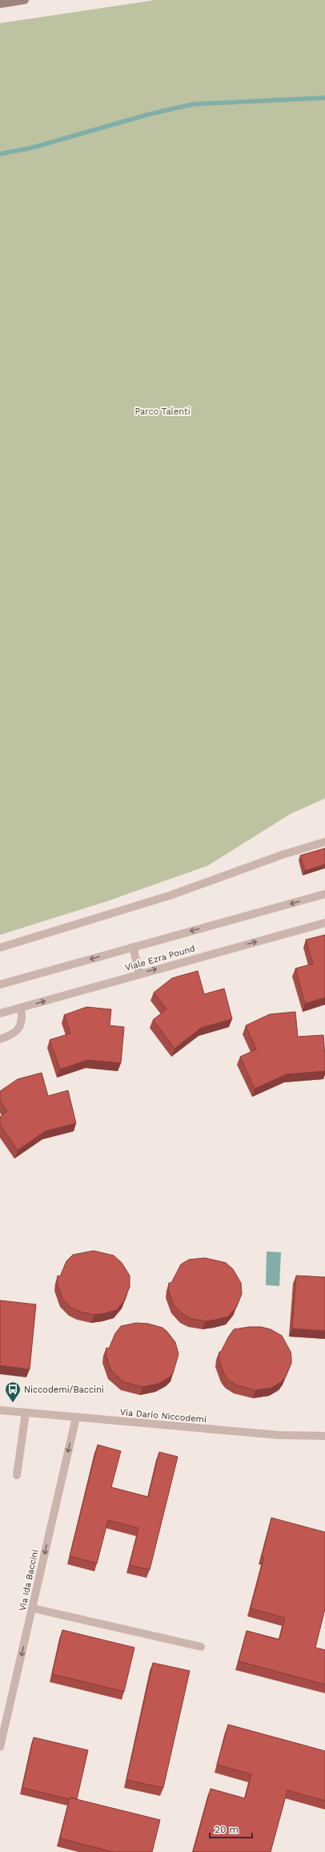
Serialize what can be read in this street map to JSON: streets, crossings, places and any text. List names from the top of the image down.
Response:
{
  "streets": {
    "street": ["Viale Ezra Pound", "Via Dario Niccodemi", "Via Ida Baccini"]
  },
  "crossings": [
    ["Via Dario Niccodemi", "Via Ida Baccini"]
  ],
  "one_way": ["Via Ida Baccini"],
  "parks": ["Parco Talenti"],
  "places": {
    "bus stop": ["Niccodemi/Baccini"]
  },
  "scale_bar": "20 m"
}
